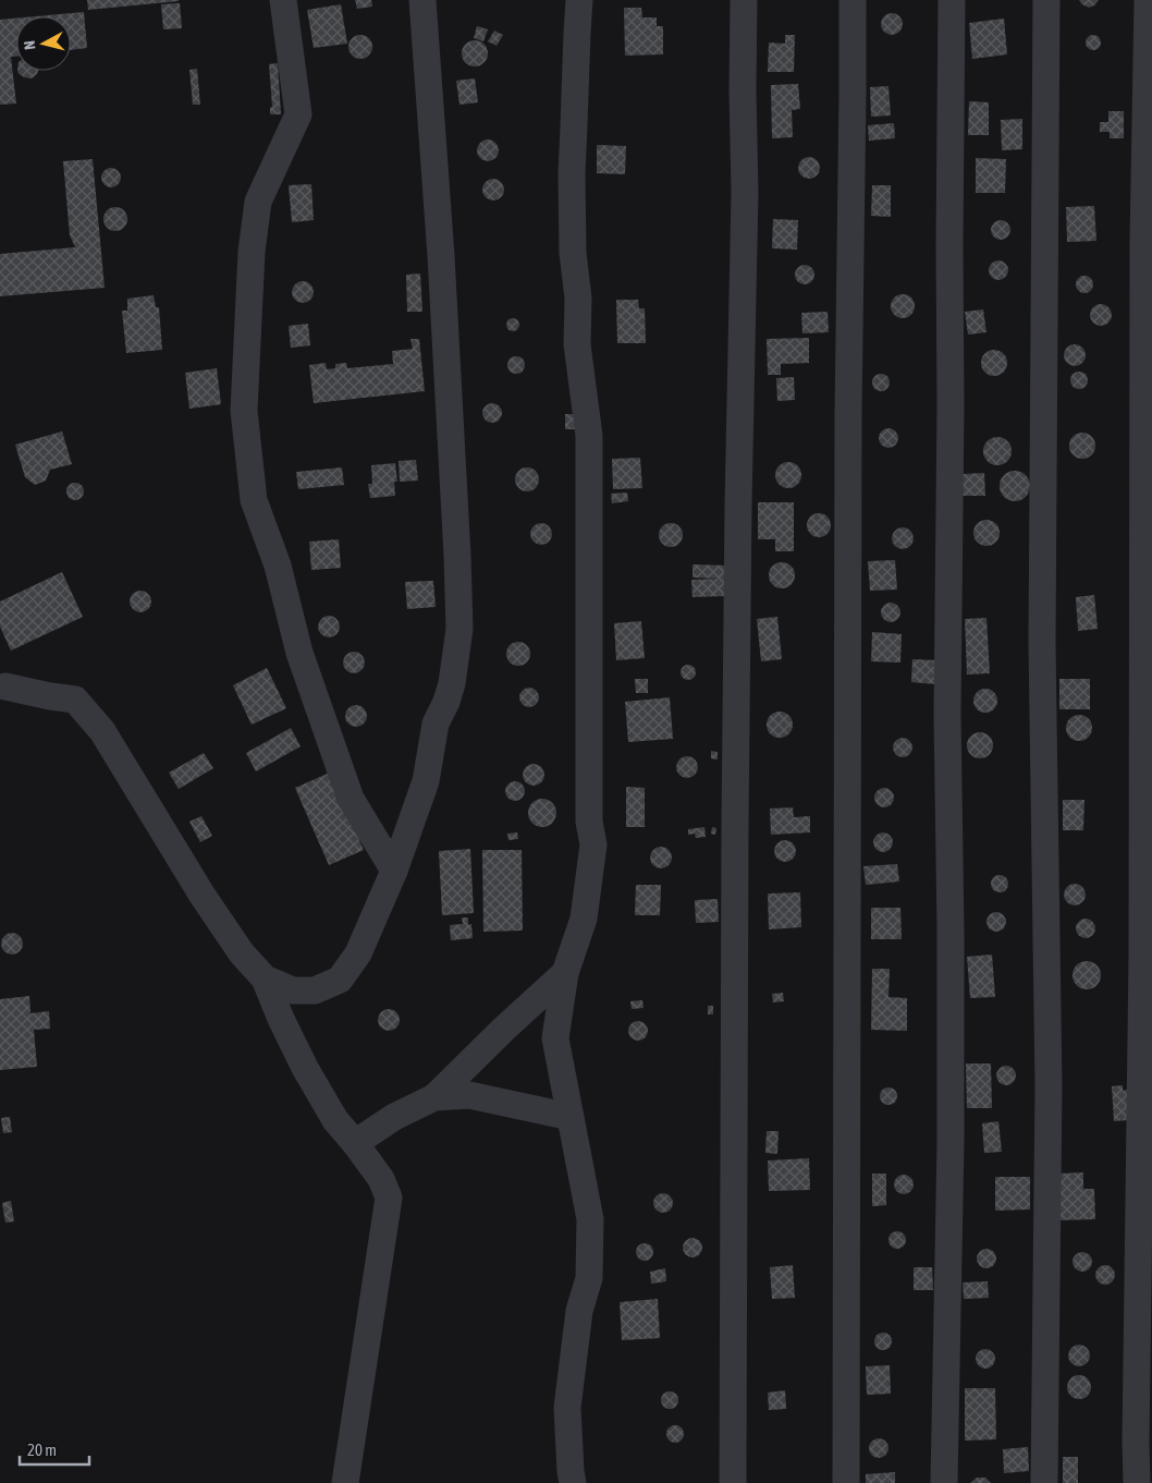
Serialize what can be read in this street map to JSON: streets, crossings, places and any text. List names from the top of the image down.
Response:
{
  "scale_bar": "20 m",
  "north": "left"
}
